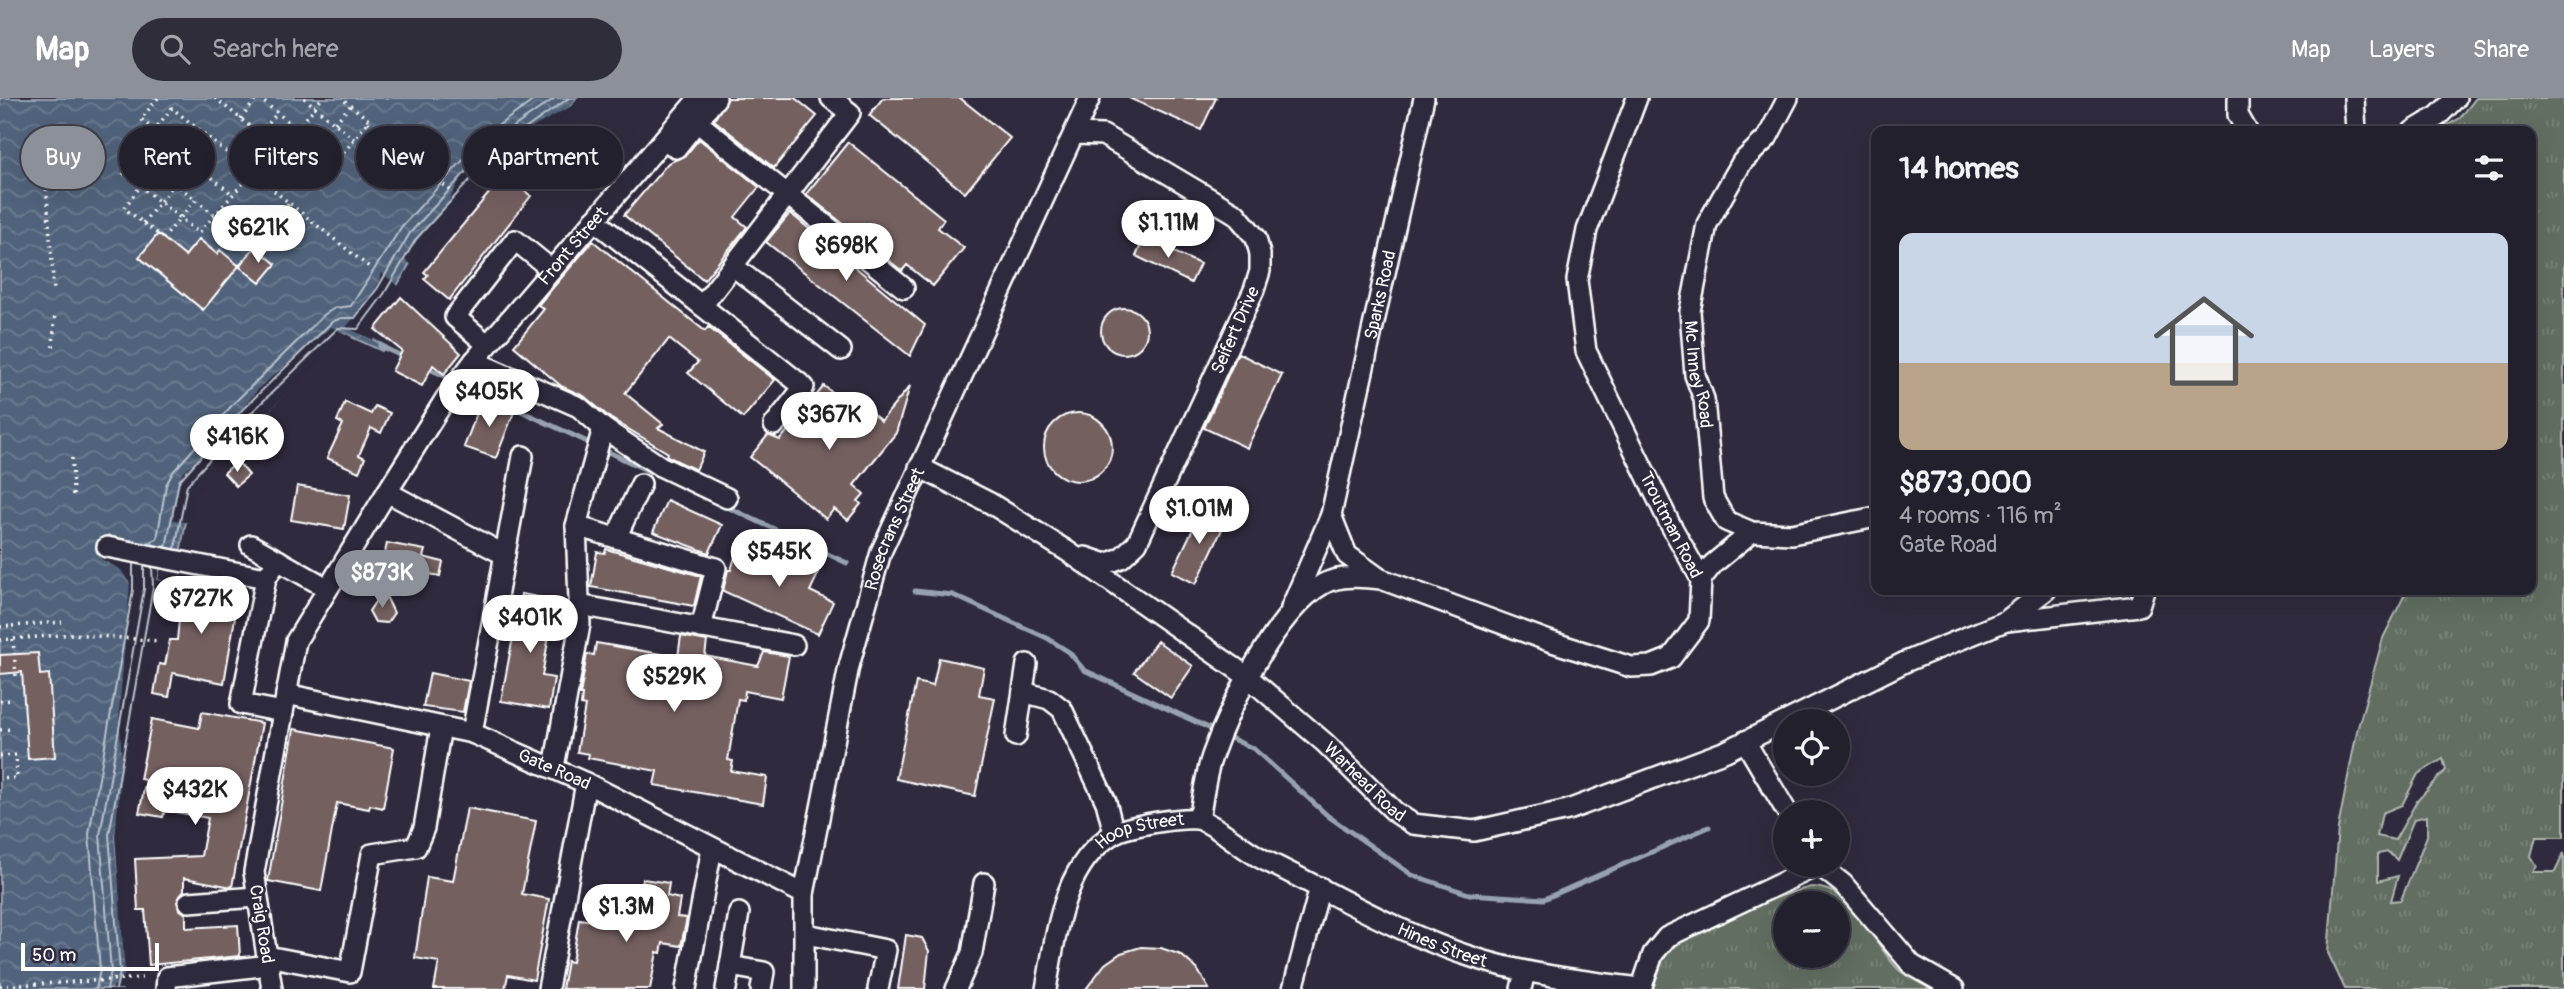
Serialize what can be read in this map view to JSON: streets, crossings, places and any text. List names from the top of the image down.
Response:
{
  "streets": {
    "street": [
      "Front Street",
      "Sparks Road",
      "Seifert Drive",
      "Mc Inney Road",
      "Troutman Road",
      "Rosecrans Street",
      "Gate Road",
      "Warhead Road",
      "Hoop Street",
      "Craig Road",
      "Hines Street"
    ]
  },
  "crossings": [
    ["Front Street", "Craig Road"],
    ["Sparks Road", "Troutman Road"],
    ["Seifert Drive", "Rosecrans Street"],
    ["Seifert Drive", "Warhead Road"],
    ["Troutman Road", "Warhead Road"],
    ["Troutman Road", "Hoop Street"],
    ["Rosecrans Street", "Gate Road"],
    ["Rosecrans Street", "Warhead Road"],
    ["Gate Road", "Craig Road"],
    ["Hoop Street", "Hines Street"]
  ],
  "scale_bar": "50 m",
  "page": {
    "header": "Map",
    "search": "Search here",
    "nav": ["Map", "Layers", "Share"],
    "chip": [
      "Buy",
      "Rent",
      "Filters",
      "New",
      "Apartment"
    ],
    "heading": "14 homes",
    "price": [
      "$1.11M",
      "$621K",
      "$698K",
      "$405K",
      "$367K",
      "$416K",
      "$1.01M",
      "$545K",
      "$873K",
      "$727K",
      "$401K",
      "$529K",
      "$432K",
      "$1.3M"
    ],
    "list": [
      {
        "name": "$873,000",
        "note": "4 rooms · 116 m² · Gate Road"
      }
    ],
    "map_buttons": ["+", "−"],
    "scale": "50 m"
  }
}
